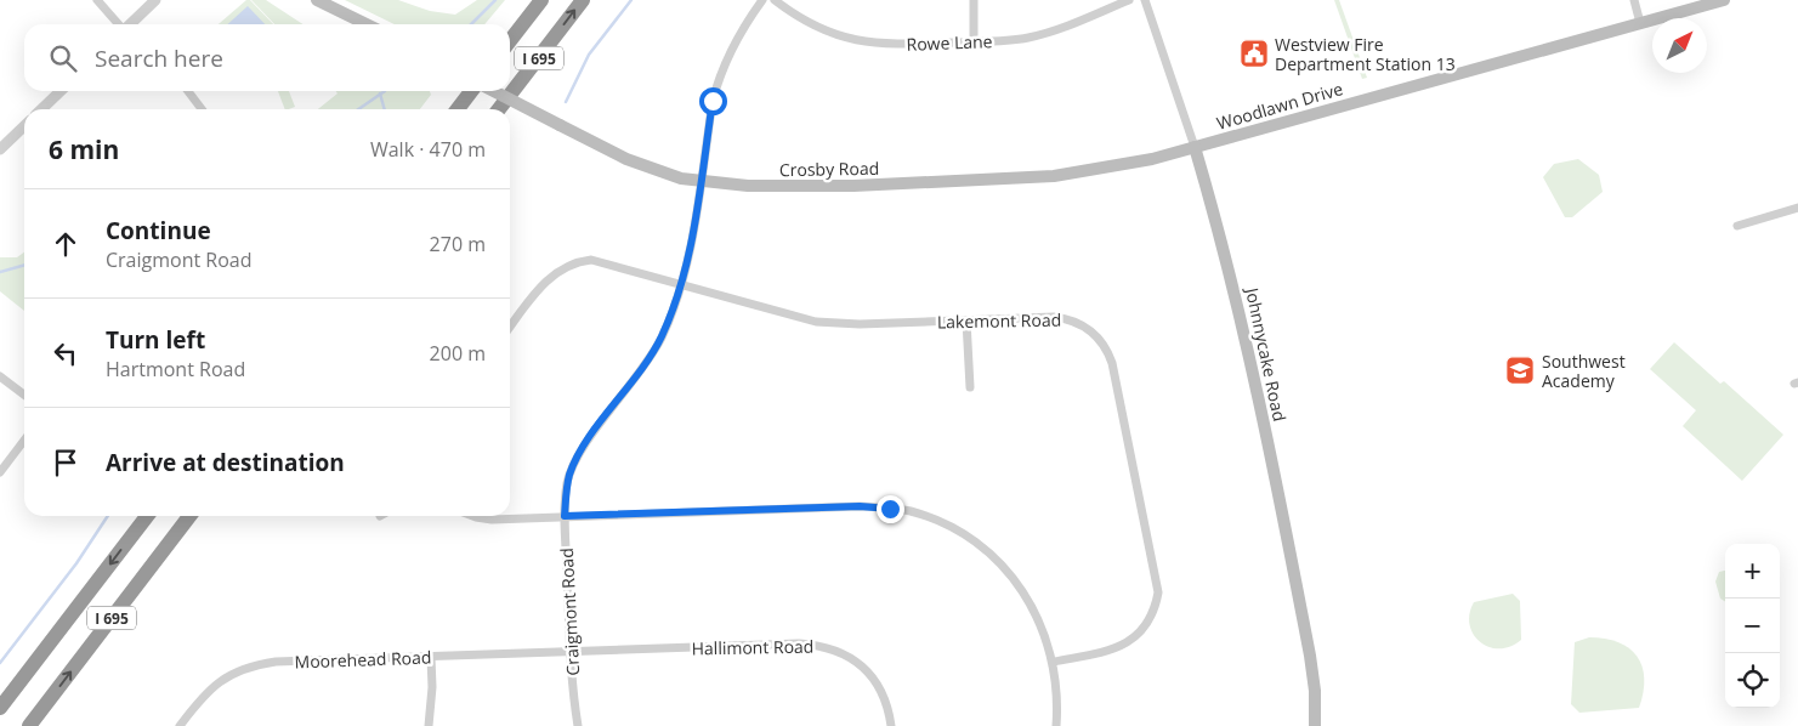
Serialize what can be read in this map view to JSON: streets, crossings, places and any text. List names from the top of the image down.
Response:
{
  "streets": {
    "highway": ["I 695"],
    "main road": ["Woodlawn Drive", "Crosby Road", "Johnnycake Road"],
    "street": [
      "Rowe Lane",
      "Lakemont Road",
      "Craigmont Road",
      "Hallimont Road",
      "Moorehead Road"
    ]
  },
  "crossings": [
    ["Woodlawn Drive", "Crosby Road"],
    ["Woodlawn Drive", "Johnnycake Road"],
    ["Crosby Road", "Johnnycake Road"],
    ["Crosby Road", "Craigmont Road"],
    ["Lakemont Road", "Craigmont Road"],
    ["Craigmont Road", "Hallimont Road"],
    ["Craigmont Road", "Moorehead Road"],
    ["Hallimont Road", "Moorehead Road"]
  ],
  "places": {
    "public building": ["Westview Fire Department Station 13"],
    "school or university": ["Southwest Academy"]
  },
  "north": "top right",
  "page": {
    "search": "Search here",
    "heading": ["6 min", "Walk · 470 m"],
    "list": [
      ["Continue", "Craigmont Road", "270 m"],
      ["Turn left", "Hartmont Road", "200 m"],
      "Arrive at destination"
    ],
    "map_buttons": ["+", "−"]
  }
}
